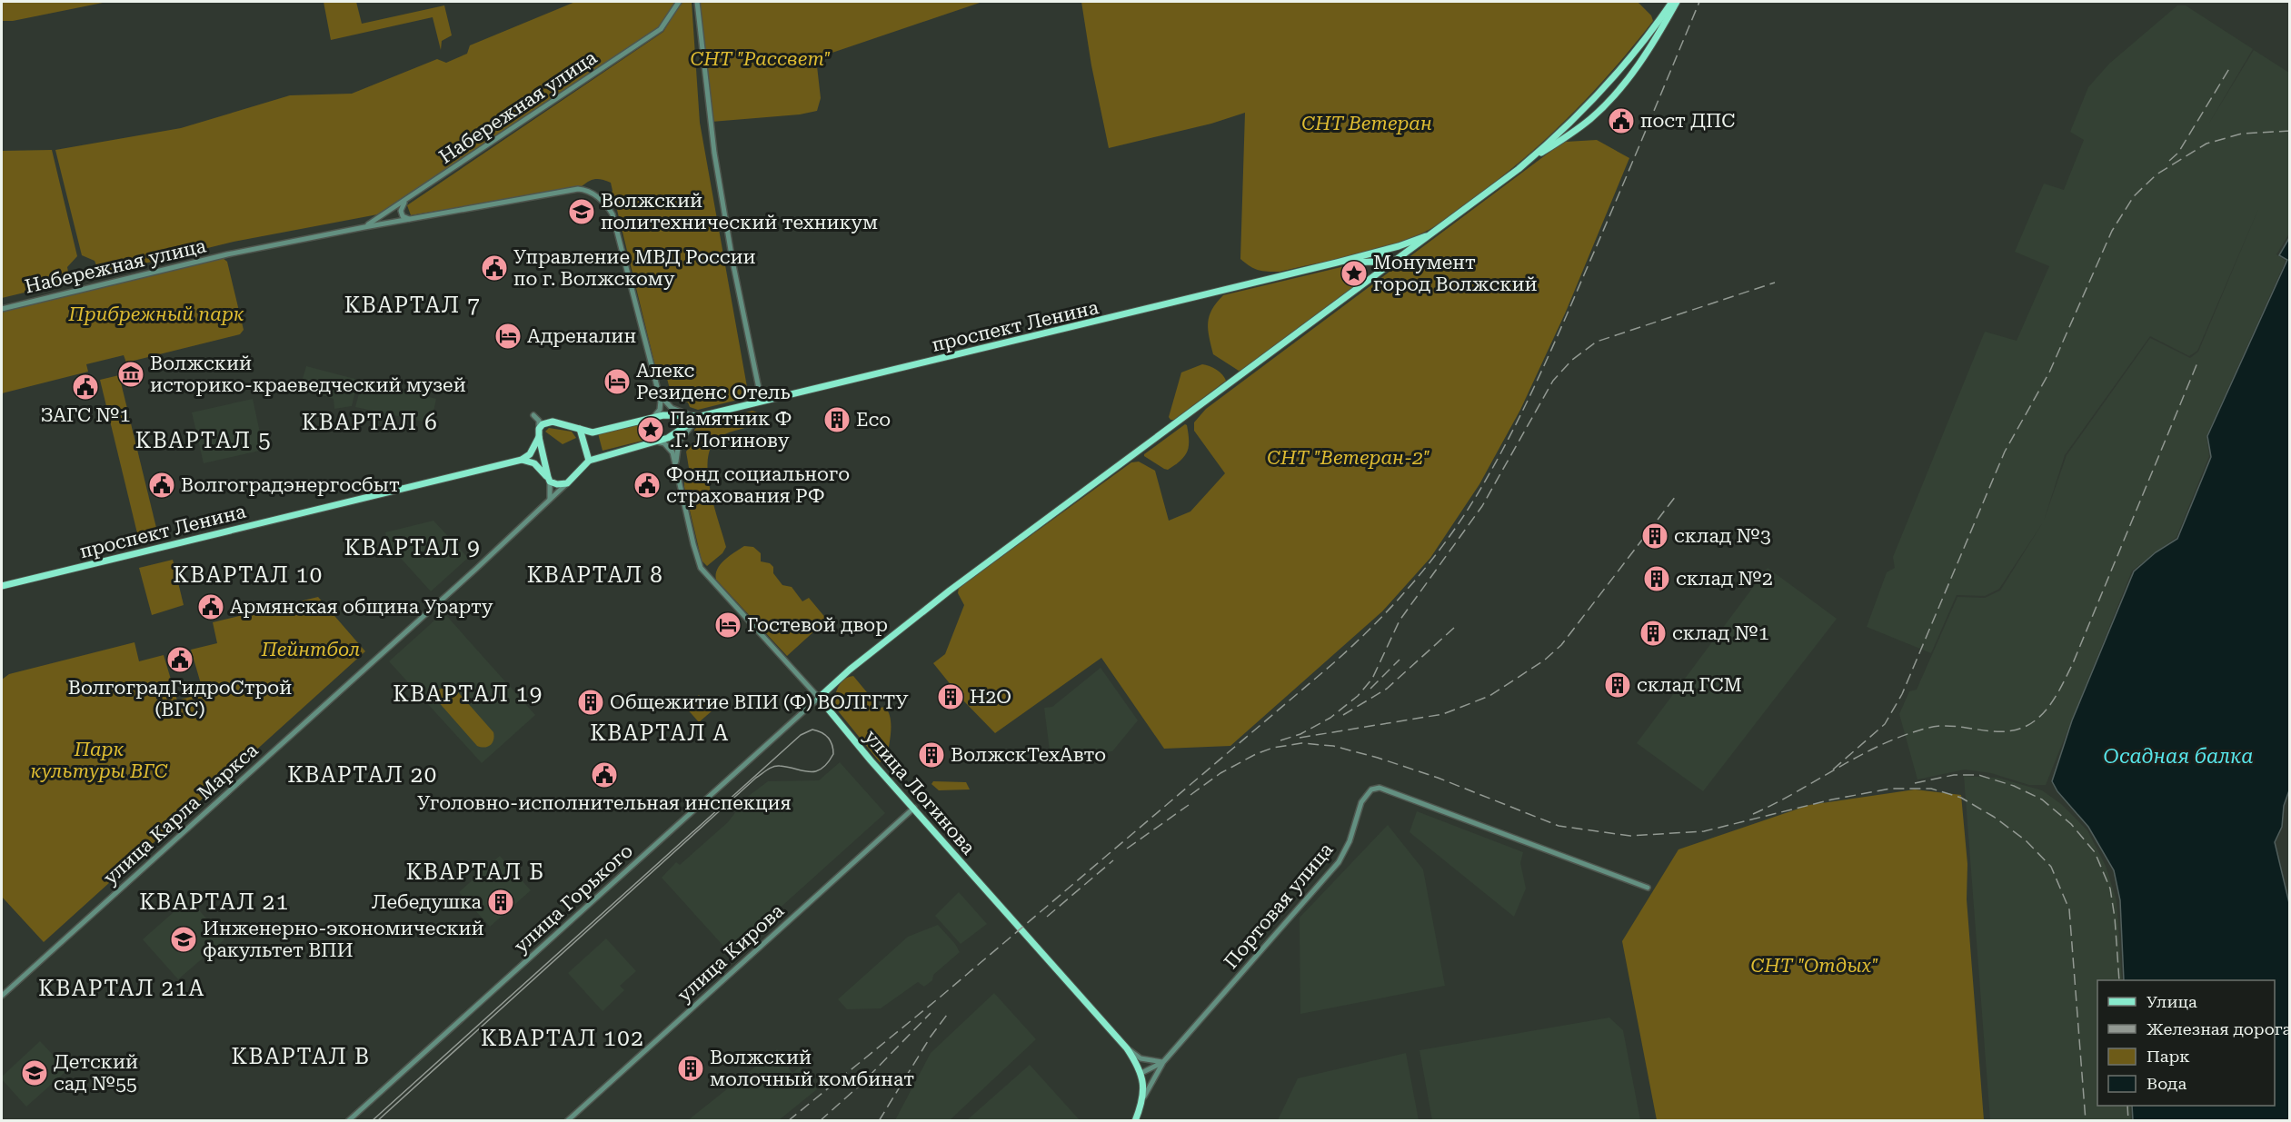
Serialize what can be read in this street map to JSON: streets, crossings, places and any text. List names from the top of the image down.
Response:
{
  "streets": {
    "main road": ["проспект Ленина", "улица Логинова"],
    "street": [
      "Набережная улица",
      "улица Карла Маркса",
      "улица Горького",
      "Портовая улица",
      "улица Кирова"
    ]
  },
  "crossings": [
    ["проспект Ленина", "улица Карла Маркса"],
    ["улица Логинова", "улица Горького"],
    ["улица Логинова", "Портовая улица"],
    ["улица Логинова", "улица Кирова"]
  ],
  "districts": [
    "КВАРТАЛ 7",
    "КВАРТАЛ 6",
    "КВАРТАЛ 5",
    "КВАРТАЛ 9",
    "КВАРТАЛ 10",
    "КВАРТАЛ 8",
    "КВАРТАЛ 19",
    "КВАРТАЛ А",
    "КВАРТАЛ 20",
    "КВАРТАЛ Б",
    "КВАРТАЛ 21",
    "КВАРТАЛ 21А",
    "КВАРТАЛ 102",
    "КВАРТАЛ В"
  ],
  "water": ["Осадная балка"],
  "parks": [
    "СНТ \"Рассвет\"",
    "СНТ Ветеран",
    "Прибрежный парк",
    "СНТ \"Ветеран-2\"",
    "Пейнтбол",
    "Парк культуры ВГС",
    "СНТ \"Отдых\""
  ],
  "places": {
    "public building": [
      "пост ДПС",
      "Управление МВД России по г. Волжскому",
      "ЗАГС №1",
      "Волгоградэнергосбыт",
      "Фонд социального страхования РФ",
      "Армянская община Урарту",
      "ВолгоградГидроСтрой (ВГС)",
      "Уголовно-исполнительная инспекция"
    ],
    "school or university": ["Волжский политехнический техникум", "Инженерно-экономический факультет ВПИ", "Детский сад №55"],
    "place": ["Монумент город Волжский", "Памятник Ф .Г. Логинову"],
    "hotel": ["Адреналин", "Алекс Резиденс Отель", "Гостевой двор"],
    "museum": ["Волжский историко-краеведческий музей"],
    "building": [
      "Eco",
      "склад №3",
      "склад №2",
      "склад №1",
      "склад ГСМ",
      "H2O",
      "Общежитие ВПИ (Ф) ВОЛГГТУ",
      "ВолжскТехАвто",
      "Лебедушка",
      "Волжский молочный комбинат"
    ]
  },
  "legend": [
    "Улица",
    "Железная дорога",
    "Парк",
    "Вода"
  ]
}
